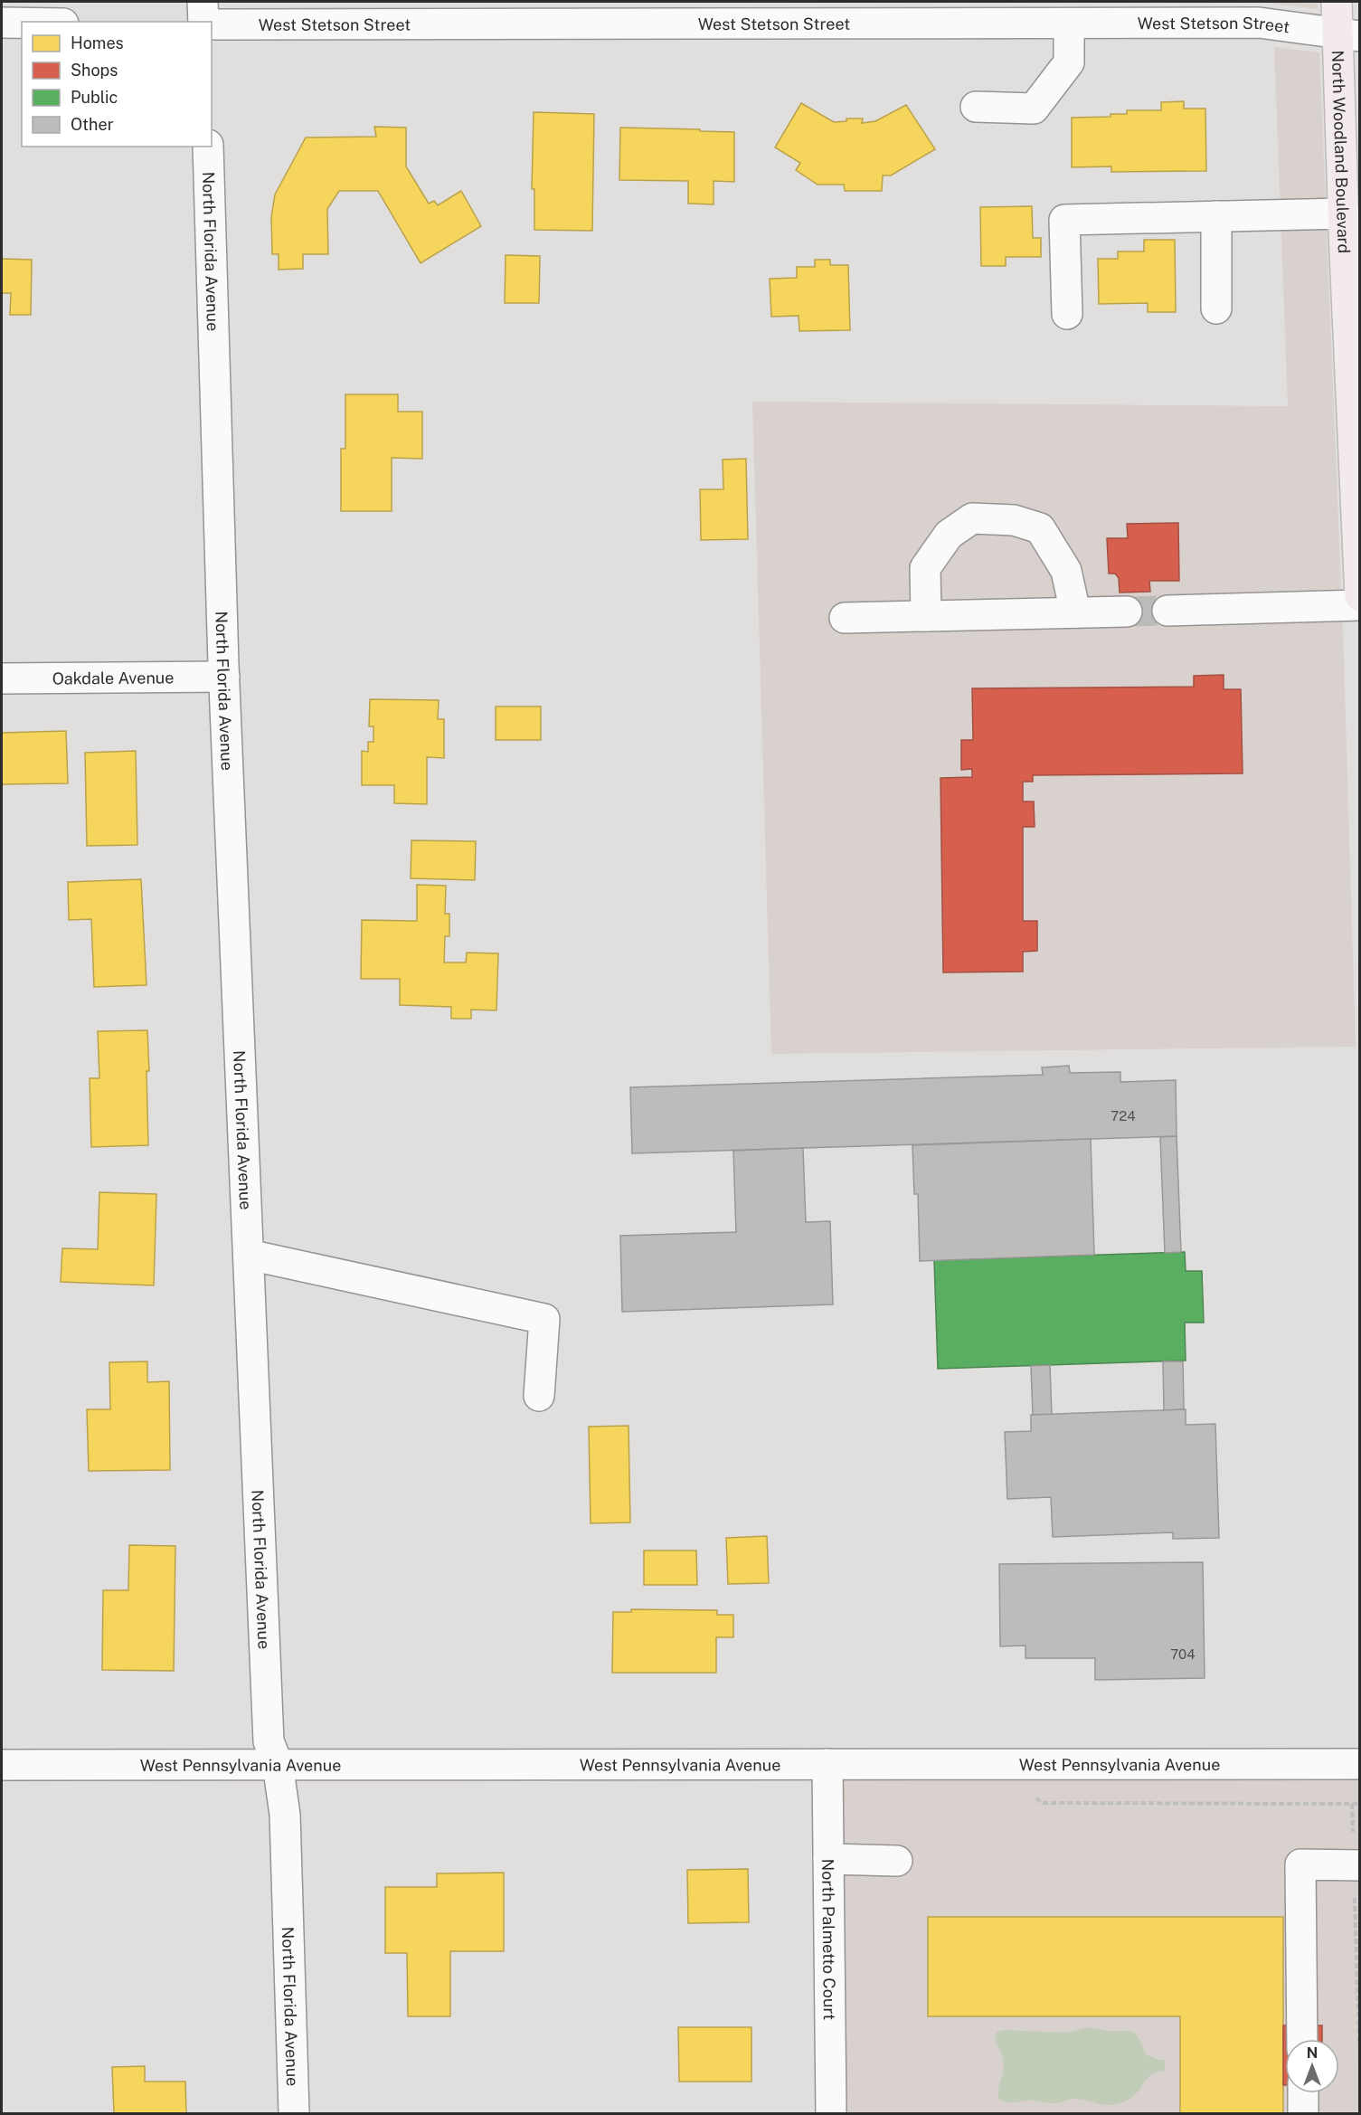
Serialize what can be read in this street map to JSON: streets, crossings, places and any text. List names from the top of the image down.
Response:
{
  "streets": {
    "main road": ["North Woodland Boulevard"],
    "street": [
      "West Stetson Street",
      "North Florida Avenue",
      "Oakdale Avenue",
      "West Pennsylvania Avenue",
      "North Palmetto Court"
    ]
  },
  "crossings": [
    ["West Stetson Street", "North Woodland Boulevard"],
    ["North Florida Avenue", "Oakdale Avenue"],
    ["North Florida Avenue", "West Pennsylvania Avenue"],
    ["West Pennsylvania Avenue", "North Palmetto Court"]
  ],
  "house_numbers": ["724", "704"],
  "legend": [
    "Homes",
    "Shops",
    "Public",
    "Other"
  ],
  "north": "top"
}
